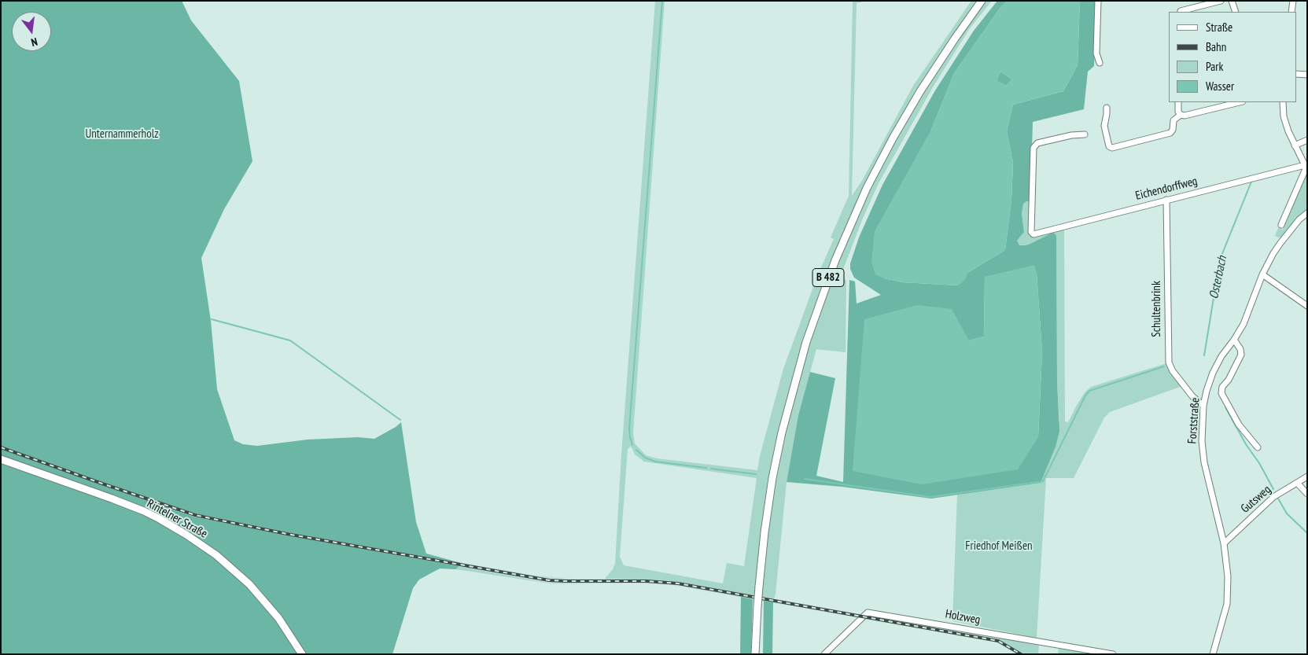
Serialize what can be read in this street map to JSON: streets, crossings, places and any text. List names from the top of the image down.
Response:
{
  "streets": {
    "main road": ["B 482", "Rintelner Straße"],
    "street": [
      "Eichendorffweg",
      "Schultenbrink",
      "Forststraße",
      "Gutsweg",
      "Holzweg"
    ]
  },
  "crossings": [
    ["Eichendorffweg", "Schultenbrink"],
    ["Schultenbrink", "Forststraße"],
    ["Forststraße", "Gutsweg"]
  ],
  "water": ["Osterbach"],
  "parks": ["Unternammerholz", "Friedhof Meißen"],
  "legend": [
    "Straße",
    "Bahn",
    "Park",
    "Wasser"
  ],
  "north": "bottom"
}
